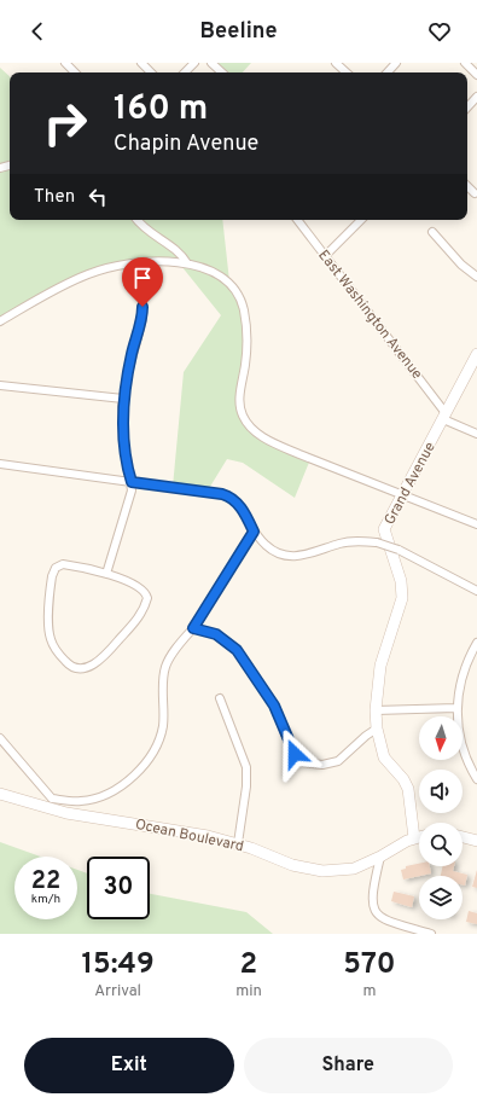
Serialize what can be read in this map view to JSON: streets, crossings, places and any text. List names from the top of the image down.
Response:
{
  "streets": {
    "street": ["East Washington Avenue", "Grand Avenue", "Ocean Boulevard"]
  },
  "crossings": [
    ["East Washington Avenue", "Grand Avenue"],
    ["Grand Avenue", "Ocean Boulevard"]
  ],
  "north": "bottom",
  "page": {
    "header": "Beeline",
    "turn": ["160 m", "Chapin Avenue"],
    "then": "Then",
    "speed": "22 km/h",
    "limit": "30",
    "eta": [
      "15:49",
      "Arrival",
      "2",
      "min",
      "570",
      "m"
    ],
    "buttons": ["Exit", "Share"]
  }
}
